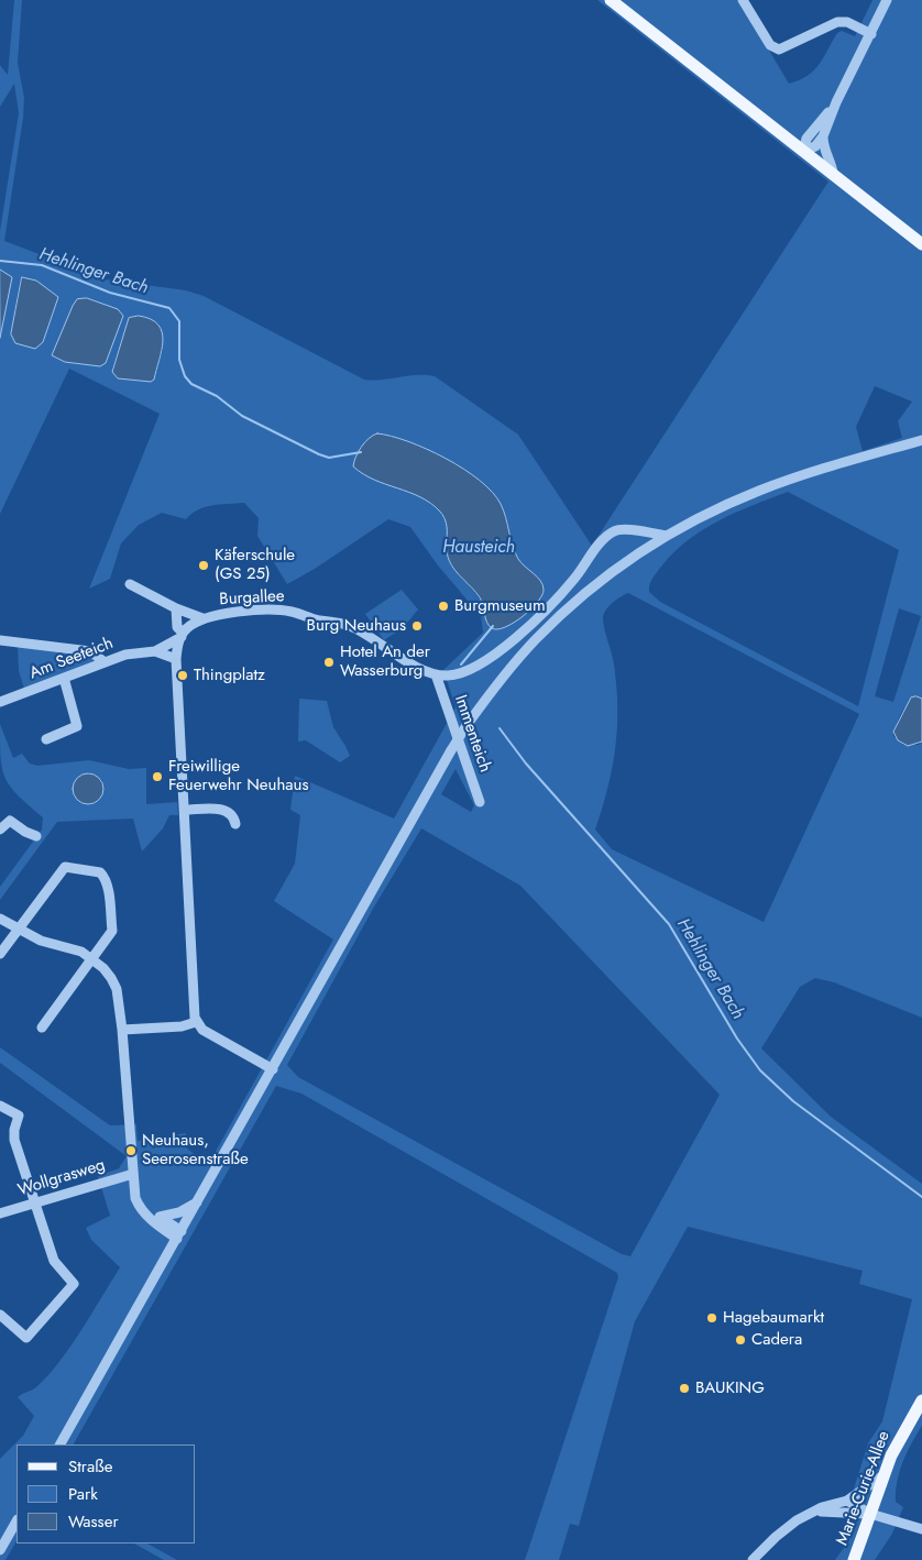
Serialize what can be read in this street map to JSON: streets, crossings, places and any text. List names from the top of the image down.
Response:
{
  "streets": {
    "main road": ["Marie-Curie-Allee"],
    "street": [
      "Burgallee",
      "Am Seeteich",
      "Immenteich",
      "Wollgrasweg"
    ]
  },
  "crossings": [
    ["Burgallee", "Am Seeteich"],
    ["Burgallee", "Immenteich"]
  ],
  "water": ["Hehlinger Bach", "Hausteich"],
  "places": [
    "Käferschule (GS 25)",
    "Burgmuseum",
    "Burg Neuhaus",
    "Hotel An der Wasserburg",
    "Thingplatz",
    "Freiwillige Feuerwehr Neuhaus",
    "Neuhaus, Seerosenstraße",
    "Hagebaumarkt",
    "Cadera",
    "BAUKING"
  ],
  "legend": ["Straße", "Park", "Wasser"]
}
